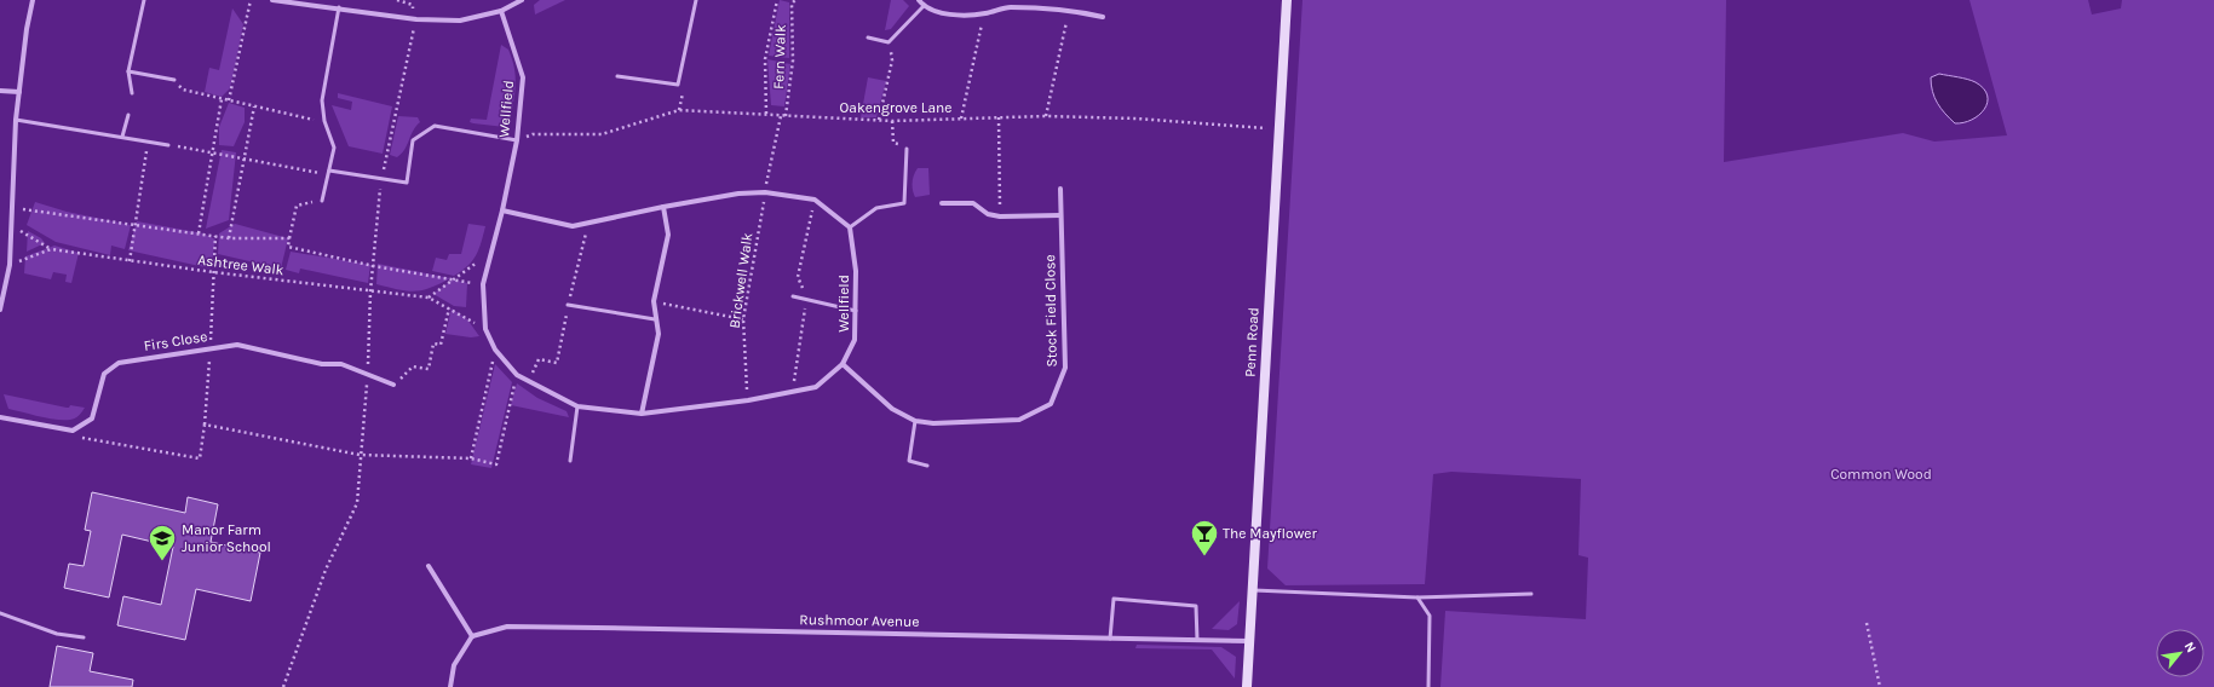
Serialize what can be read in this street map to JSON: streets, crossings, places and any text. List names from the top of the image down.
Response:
{
  "streets": {
    "main road": ["Penn Road"],
    "street": [
      "Wellfield",
      "Stock Field Close",
      "Firs Close",
      "Rushmoor Avenue"
    ],
    "path": [
      "Fern Walk",
      "Oakengrove Lane",
      "Ashtree Walk",
      "Brickwell Walk"
    ]
  },
  "crossings": [
    ["Fern Walk", "Oakengrove Lane"],
    ["Oakengrove Lane", "Wellfield"],
    ["Oakengrove Lane", "Brickwell Walk"],
    ["Oakengrove Lane", "Penn Road"],
    ["Wellfield", "Ashtree Walk"],
    ["Wellfield", "Brickwell Walk"],
    ["Wellfield", "Stock Field Close"],
    ["Penn Road", "Rushmoor Avenue"]
  ],
  "parks": ["Common Wood"],
  "places": {
    "bar": ["The Mayflower"],
    "school or university": ["Manor Farm Junior School"]
  },
  "north": "top right"
}
